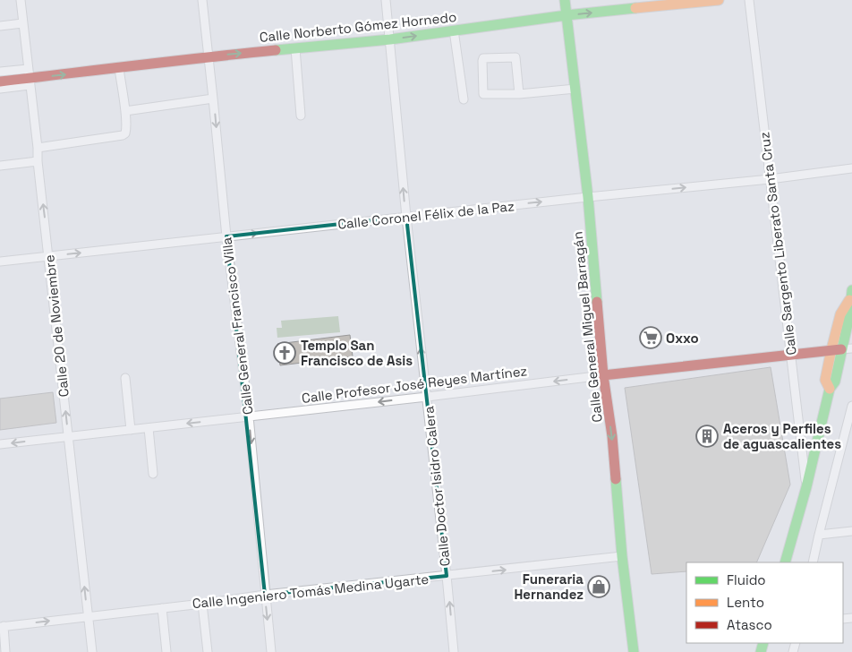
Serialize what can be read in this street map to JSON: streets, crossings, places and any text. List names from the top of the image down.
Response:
{
  "streets": {
    "main road": ["Calle Norberto Gómez Hornedo", "Calle General Miguel Barragán", "Calle Profesor José Reyes Martínez"],
    "street": [
      "Calle Coronel Félix de la Paz",
      "Calle Sargento Liberato Santa Cruz",
      "Calle 20 de Noviembre",
      "Calle General Francisco Villa",
      "Calle Doctor Isidro Calera",
      "Calle Ingeniero Tomás Medina Ugarte"
    ]
  },
  "crossings": [
    ["Calle Norberto Gómez Hornedo", "Calle 20 de Noviembre"],
    ["Calle Norberto Gómez Hornedo", "Calle General Francisco Villa"],
    ["Calle Norberto Gómez Hornedo", "Calle General Miguel Barragán"],
    ["Calle Norberto Gómez Hornedo", "Calle Doctor Isidro Calera"],
    ["Calle Coronel Félix de la Paz", "Calle Sargento Liberato Santa Cruz"],
    ["Calle Coronel Félix de la Paz", "Calle 20 de Noviembre"],
    ["Calle Coronel Félix de la Paz", "Calle General Francisco Villa"],
    ["Calle Coronel Félix de la Paz", "Calle General Miguel Barragán"],
    ["Calle Coronel Félix de la Paz", "Calle Doctor Isidro Calera"],
    ["Calle Sargento Liberato Santa Cruz", "Calle Profesor José Reyes Martínez"],
    ["Calle 20 de Noviembre", "Calle Profesor José Reyes Martínez"],
    ["Calle 20 de Noviembre", "Calle Ingeniero Tomás Medina Ugarte"],
    ["Calle General Francisco Villa", "Calle Profesor José Reyes Martínez"],
    ["Calle General Francisco Villa", "Calle Ingeniero Tomás Medina Ugarte"],
    ["Calle General Miguel Barragán", "Calle Profesor José Reyes Martínez"],
    ["Calle General Miguel Barragán", "Calle Ingeniero Tomás Medina Ugarte"],
    ["Calle Profesor José Reyes Martínez", "Calle Doctor Isidro Calera"],
    ["Calle Doctor Isidro Calera", "Calle Ingeniero Tomás Medina Ugarte"]
  ],
  "one_way": [
    "Calle Norberto Gómez Hornedo",
    "Calle Coronel Félix de la Paz",
    "Calle 20 de Noviembre",
    "Calle General Francisco Villa",
    "Calle Profesor José Reyes Martínez",
    "Calle Doctor Isidro Calera",
    "Calle Ingeniero Tomás Medina Ugarte"
  ],
  "places": {
    "supermarket": ["Oxxo"],
    "church": ["Templo San Francisco de Asis"],
    "building": ["Aceros y Perfiles de aguascalientes"],
    "shop": ["Funeraria Hernandez"]
  },
  "legend": ["Fluido", "Lento", "Atasco"]
}
